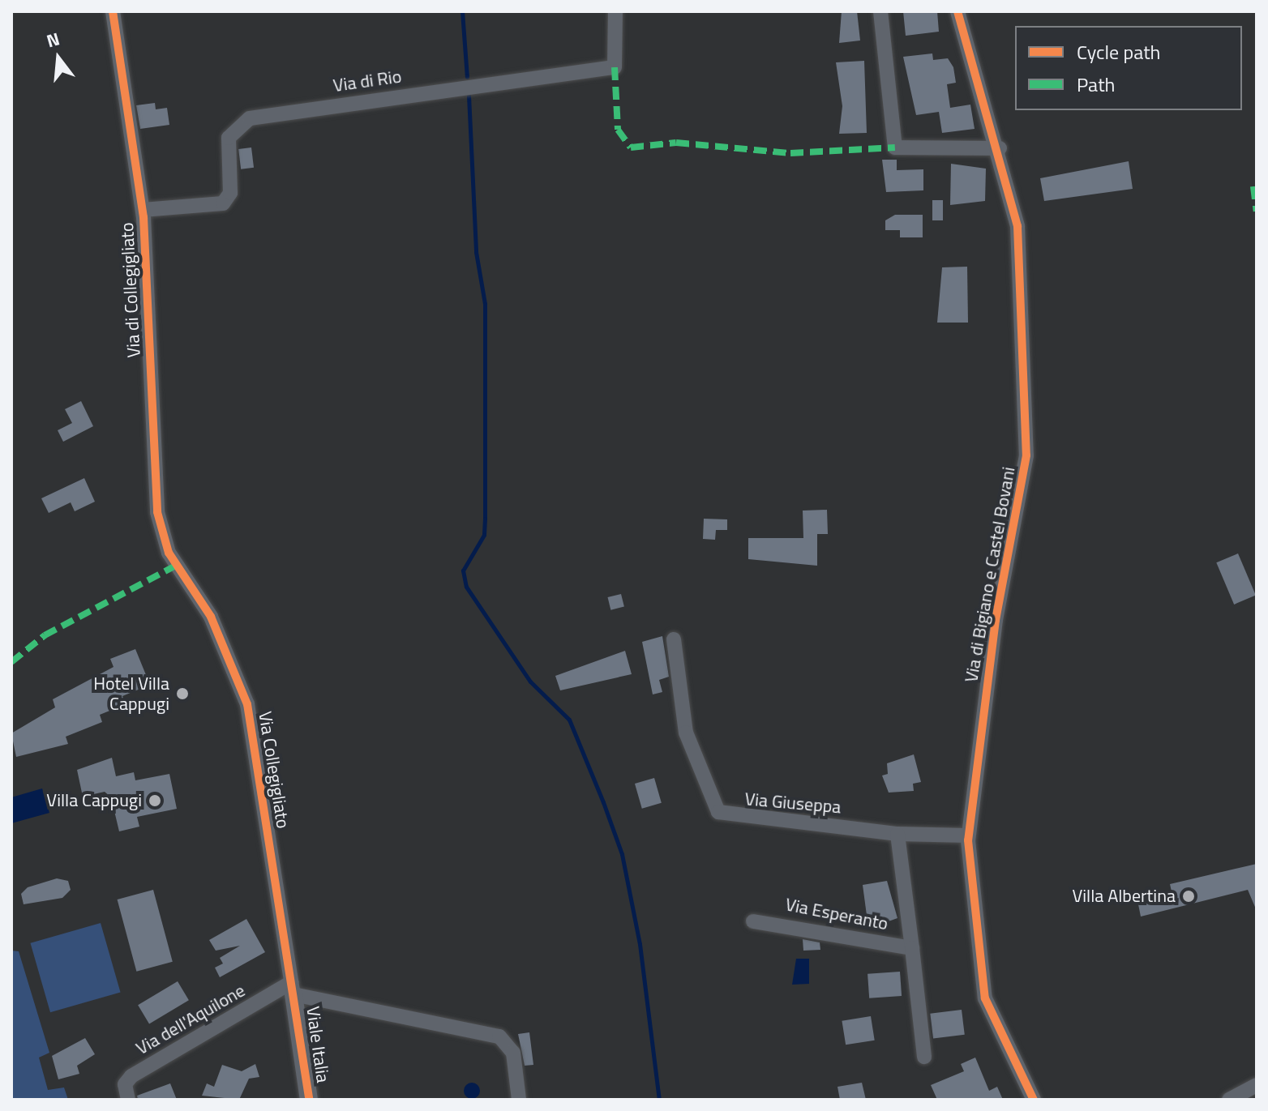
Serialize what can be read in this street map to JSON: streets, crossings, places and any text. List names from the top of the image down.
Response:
{
  "streets": {
    "street": [
      "Via di Rio",
      "Via di Collegigliato",
      "Via di Bigiano e Castel Bovani",
      "Via Collegigliato",
      "Via Giuseppa",
      "Via Esperanto",
      "Via dell'Aquilone",
      "Viale Italia"
    ]
  },
  "crossings": [
    ["Via di Rio", "Via di Collegigliato"],
    ["Via di Collegigliato", "Via Collegigliato"],
    ["Via di Bigiano e Castel Bovani", "Via Giuseppa"],
    ["Via Collegigliato", "Via dell'Aquilone"],
    ["Via Collegigliato", "Viale Italia"],
    ["Via Giuseppa", "Via Esperanto"],
    ["Via dell'Aquilone", "Viale Italia"]
  ],
  "places": ["Hotel Villa Cappugi", "Villa Cappugi", "Villa Albertina"],
  "legend": ["Cycle path", "Path"],
  "north": "top"
}
